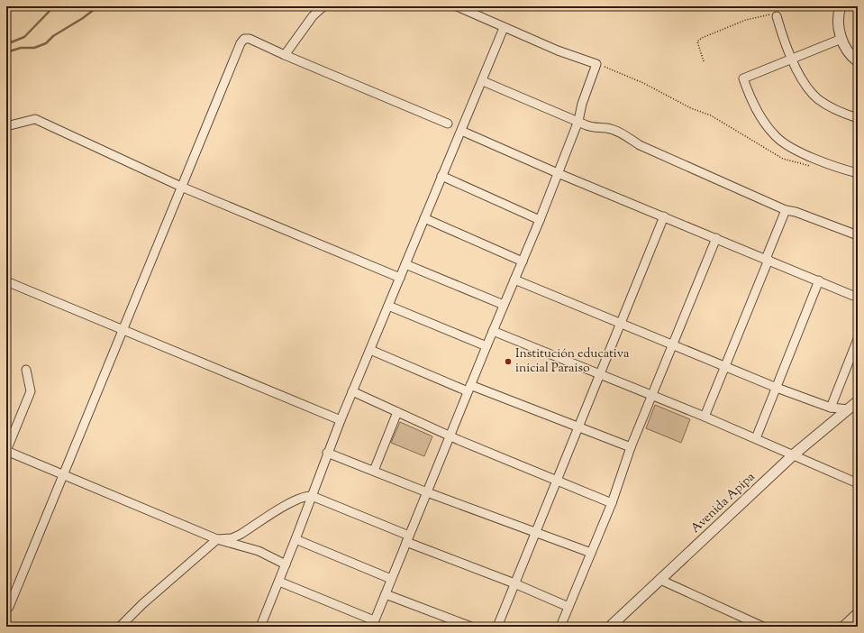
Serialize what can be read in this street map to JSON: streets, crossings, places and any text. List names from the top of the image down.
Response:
{
  "streets": {
    "street": ["Avenida Apipa"]
  },
  "places": ["Institución educativa inicial Paraiso"]
}
